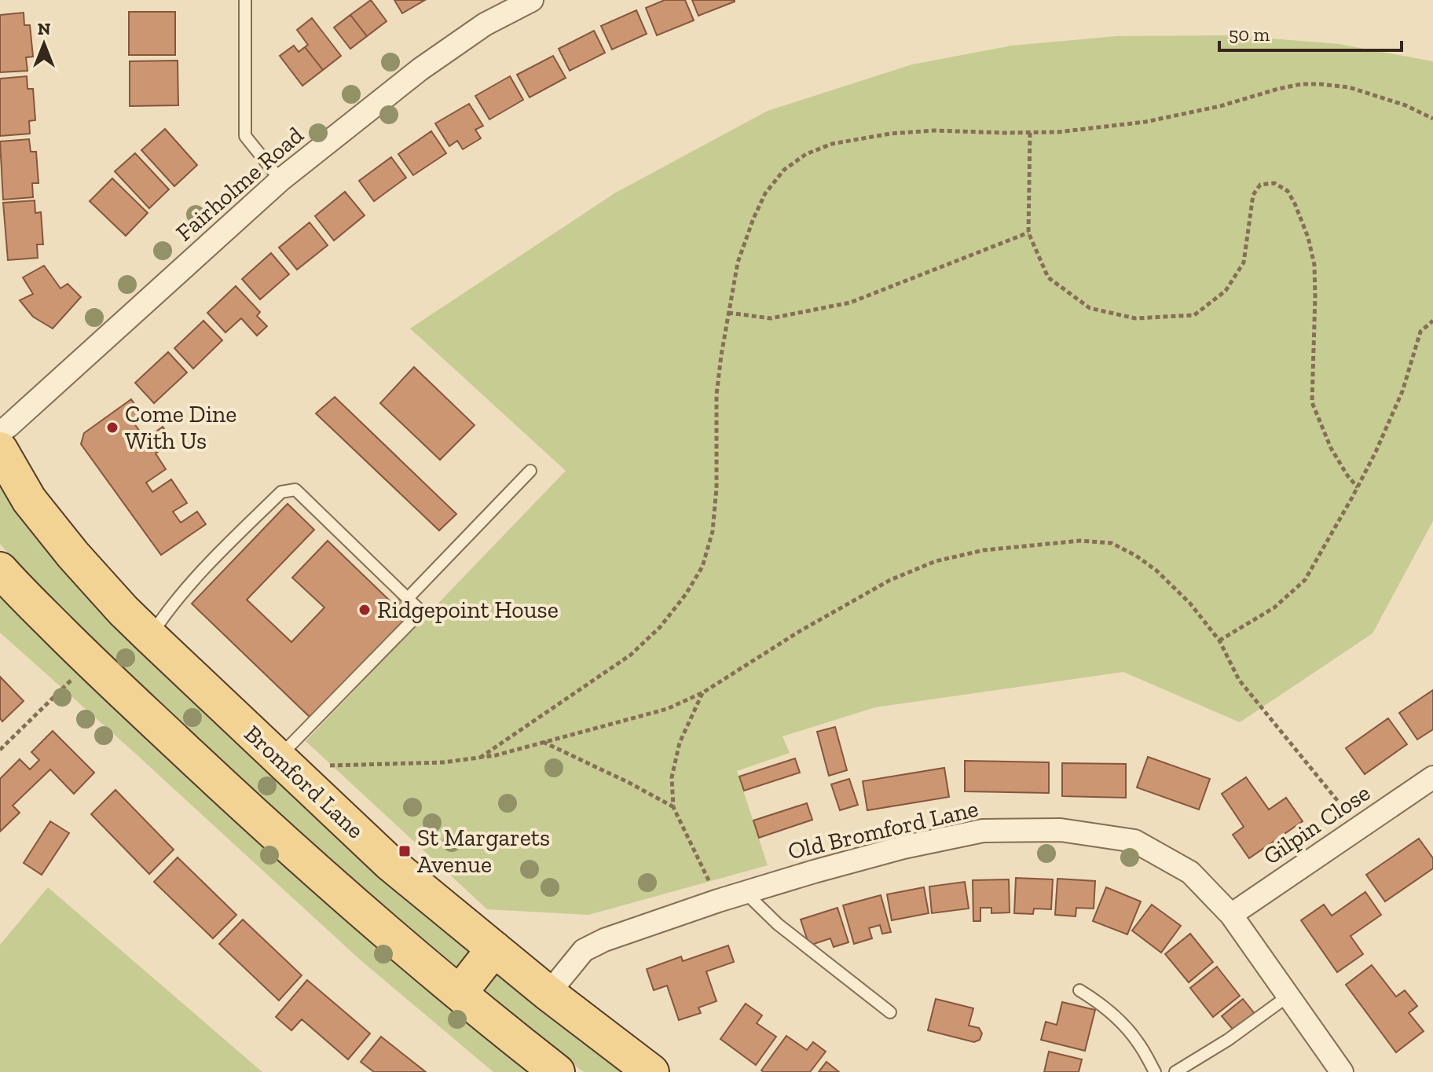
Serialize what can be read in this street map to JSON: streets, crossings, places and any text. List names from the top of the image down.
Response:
{
  "streets": {
    "main road": ["Bromford Lane"],
    "street": ["Fairholme Road", "Gilpin Close", "Old Bromford Lane"]
  },
  "crossings": [
    ["Bromford Lane", "Old Bromford Lane"],
    ["Gilpin Close", "Old Bromford Lane"]
  ],
  "places": {
    "other": ["Come Dine With Us", "Ridgepoint House"],
    "transit": ["St Margarets Avenue"]
  },
  "scale_bar": "50 m",
  "north": "top"
}
